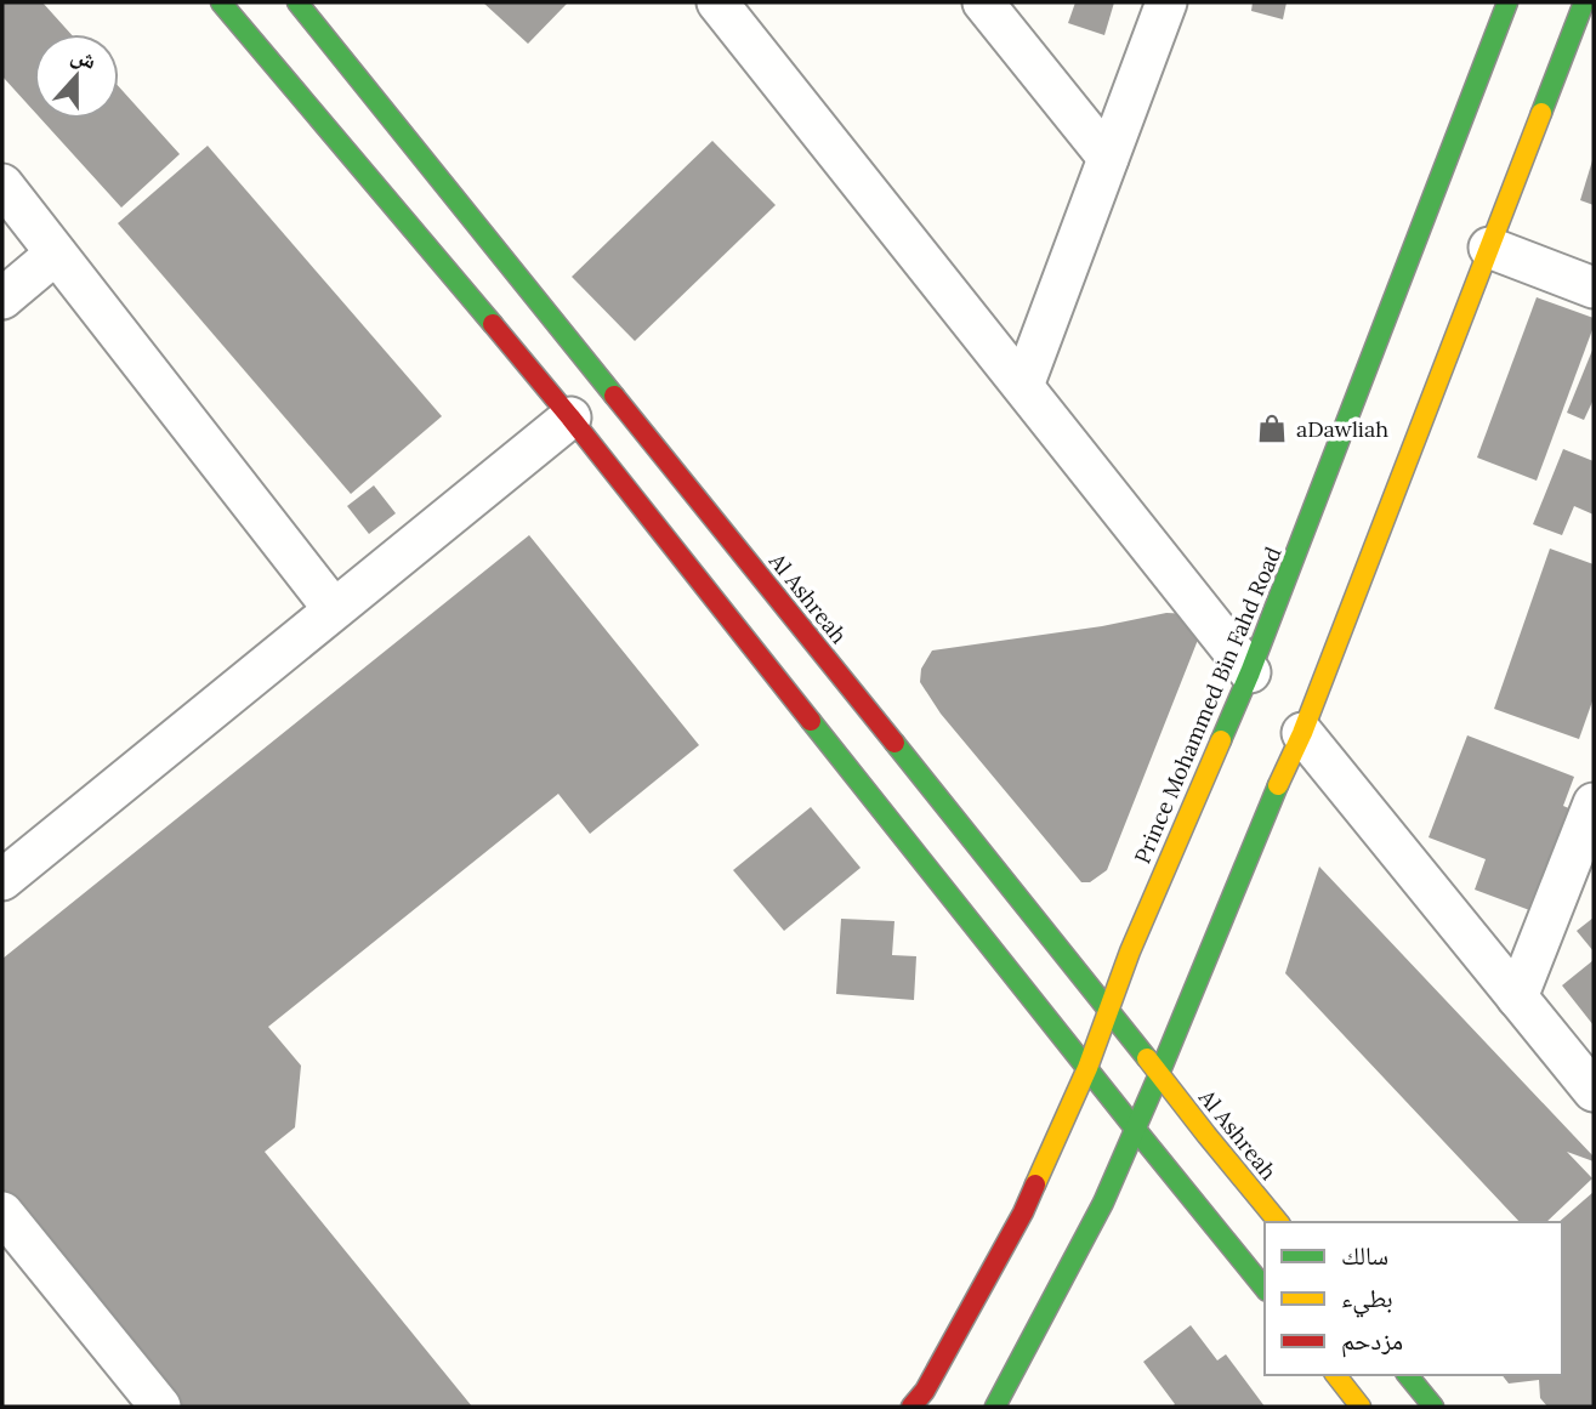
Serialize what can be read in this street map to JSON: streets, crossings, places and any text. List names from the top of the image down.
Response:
{
  "streets": {
    "main road": ["Al Ashreah", "Prince Mohammed Bin Fahd Road"]
  },
  "crossings": [
    ["Al Ashreah", "Prince Mohammed Bin Fahd Road"]
  ],
  "places": {
    "shop": ["aDawliah"]
  },
  "legend": ["سالك", "بطيء", "مزدحم"],
  "north": "top"
}
